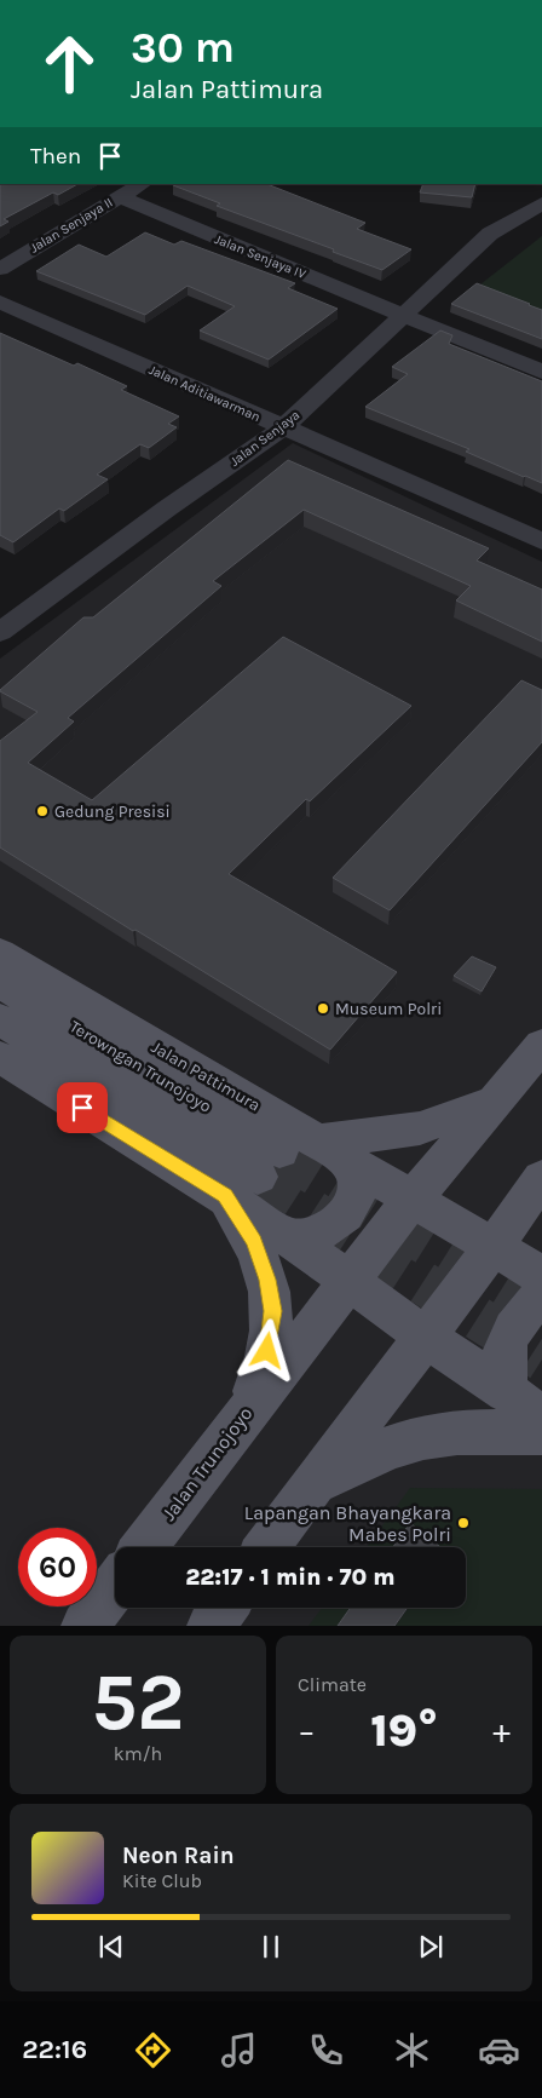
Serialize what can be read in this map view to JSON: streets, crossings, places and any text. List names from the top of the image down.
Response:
{
  "streets": {
    "main road": ["Terowngan Trunojoyo", "Jalan Pattimura", "Jalan Trunojoyo"],
    "street": [
      "Jalan Senjaya II",
      "Jalan Senjaya IV",
      "Jalan Aditiawarman",
      "Jalan Senjaya"
    ]
  },
  "crossings": [
    ["Jalan Senjaya II", "Jalan Senjaya IV"],
    ["Jalan Senjaya IV", "Jalan Senjaya"],
    ["Jalan Aditiawarman", "Jalan Senjaya"],
    ["Jalan Pattimura", "Jalan Trunojoyo"]
  ],
  "places": ["Gedung Presisi", "Museum Polri", "Lapangan Bhayangkara Mabes Polri"],
  "page": {
    "turn": ["30 m", "Jalan Pattimura"],
    "then": "Then",
    "limit": "60",
    "trip": "22:17 · 1 min · 70 m",
    "tile": [
      ["52", "km/h"],
      "Climate"
    ],
    "heat": ["−", "19°", "+"],
    "song": ["Neon Rain", "Kite Club"],
    "tabs": "22:16"
  }
}
